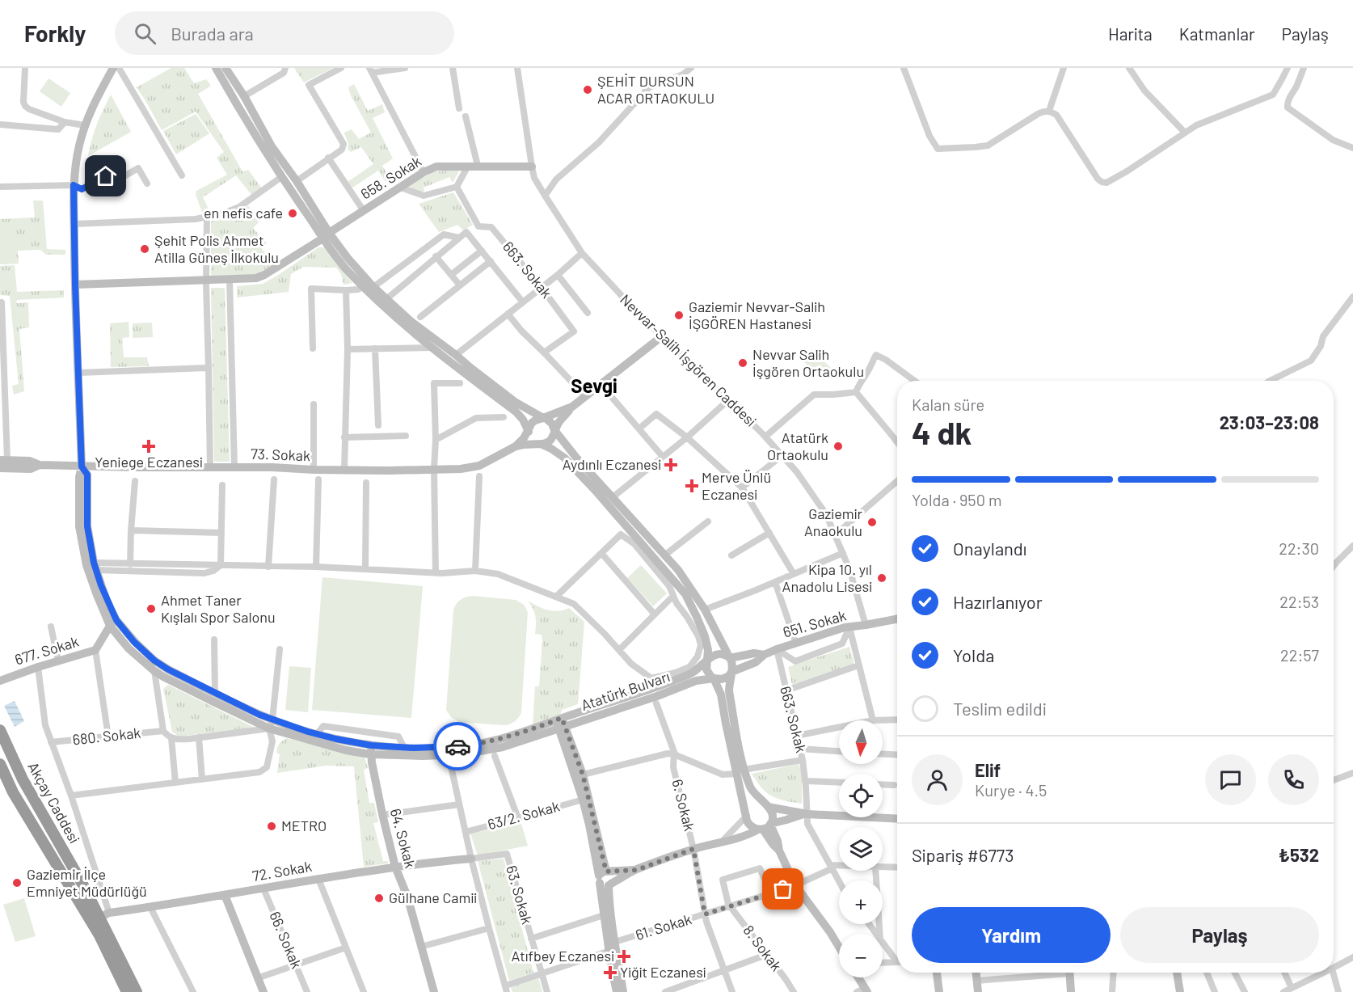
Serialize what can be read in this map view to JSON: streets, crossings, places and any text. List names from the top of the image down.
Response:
{
  "streets": {
    "highway": ["Akçay Caddesi"],
    "street": [
      "658. Sokak",
      "663. Sokak",
      "Nevvar-Salih İşgören Caddesi",
      "73. Sokak",
      "651. Sokak",
      "677. Sokak",
      "Atatürk Bulvarı",
      "680. Sokak",
      "6. Sokak",
      "63/2. Sokak",
      "64. Sokak",
      "72. Sokak",
      "63. Sokak",
      "61. Sokak",
      "66. Sokak",
      "8. Sokak"
    ]
  },
  "crossings": [
    ["658. Sokak", "Nevvar-Salih İşgören Caddesi"],
    ["658. Sokak", "Atatürk Bulvarı"],
    ["663. Sokak", "651. Sokak"],
    ["663. Sokak", "6. Sokak"],
    ["Nevvar-Salih İşgören Caddesi", "651. Sokak"],
    ["73. Sokak", "Atatürk Bulvarı"],
    ["651. Sokak", "Atatürk Bulvarı"],
    ["677. Sokak", "Atatürk Bulvarı"],
    ["Atatürk Bulvarı", "64. Sokak"],
    ["Akçay Caddesi", "72. Sokak"],
    ["6. Sokak", "61. Sokak"],
    ["64. Sokak", "72. Sokak"],
    ["72. Sokak", "63. Sokak"],
    ["72. Sokak", "66. Sokak"],
    ["61. Sokak", "8. Sokak"]
  ],
  "districts": ["Sevgi"],
  "places": {
    "other": [
      "ŞEHİT DURSUN ACAR ORTAOKULU",
      "en nefis cafe",
      "Şehit Polis Ahmet Atilla Güneş İlkokulu",
      "Gaziemir Nevvar-Salih İŞGÖREN Hastanesi",
      "Nevvar Salih İşgören Ortaokulu",
      "Atatürk Ortaokulu",
      "Gaziemir Anaokulu",
      "Kipa 10. yıl Anadolu Lisesi",
      "Ahmet Taner Kışlalı Spor Salonu",
      "METRO",
      "Gaziemir İlçe Emniyet Müdürlüğü",
      "Gülhane Camii"
    ],
    "health": [
      "Yeniege Eczanesi",
      "Aydınlı Eczanesi",
      "Merve Ünlü Eczanesi",
      "Atıfbey Eczanesi",
      "Yiğit Eczanesi"
    ]
  },
  "north": "bottom",
  "page": {
    "header": "Forkly",
    "search": "Burada ara",
    "nav": ["Harita", "Katmanlar", "Paylaş"],
    "heading": ["4 dk", "Kalan süre", "23:03–23:08"],
    "panel": [
      "Elif",
      "Kurye · 4.5",
      "Sipariş #6773",
      "₺532"
    ],
    "bar": "Yolda · 950 m",
    "list": [
      ["Onaylandı", "22:30"],
      ["Hazırlanıyor", "22:53"],
      ["Yolda", "22:57"],
      "Teslim edildi"
    ],
    "map_buttons": ["+", "−"],
    "buttons": ["Yardım", "Paylaş"]
  }
}
